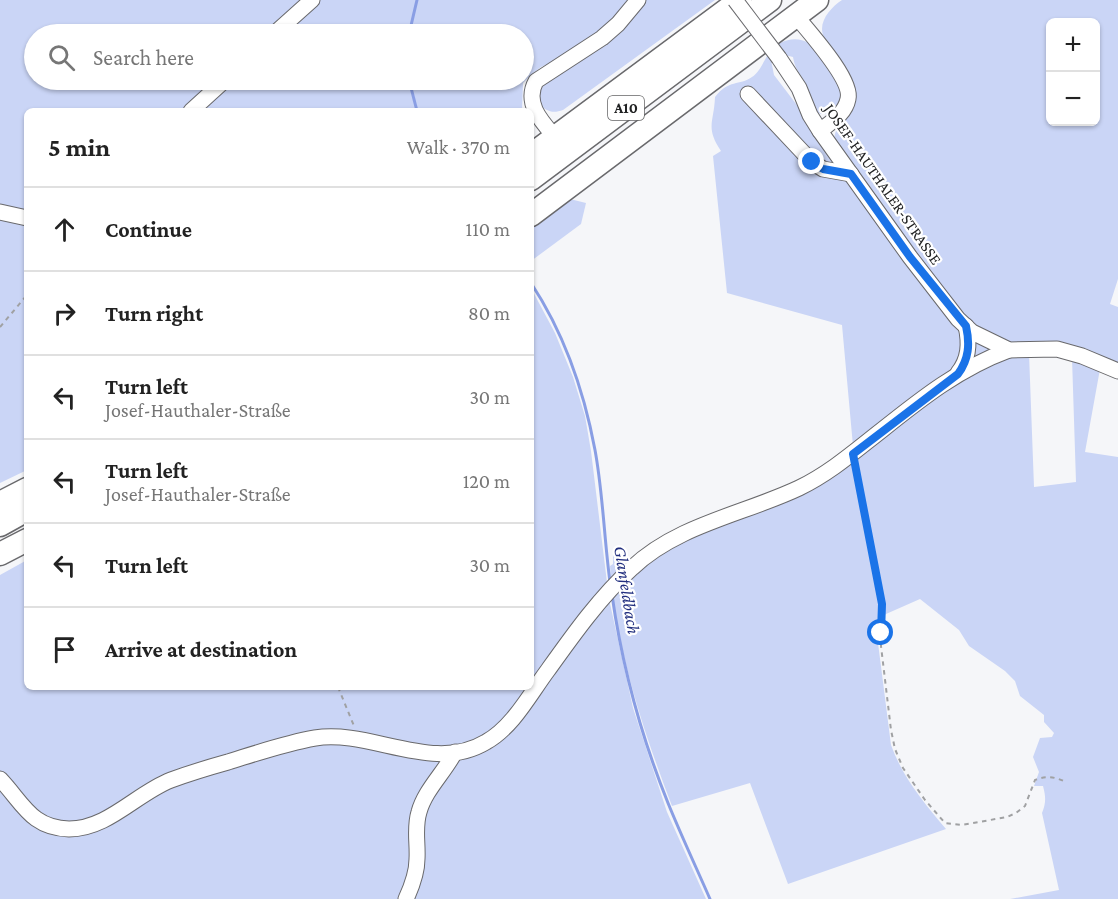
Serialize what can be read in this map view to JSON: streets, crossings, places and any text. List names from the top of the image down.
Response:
{
  "streets": {
    "highway": ["A10"],
    "street": ["JOSEF-HAUTHALER-STRASSE"]
  },
  "water": ["Glanfeldbach"],
  "page": {
    "map_buttons": ["+", "−"],
    "search": "Search here",
    "heading": ["5 min", "Walk · 370 m"],
    "list": [
      ["Continue", "110 m"],
      ["Turn right", "80 m"],
      ["Turn left", "Josef-Hauthaler-Straße", "30 m"],
      ["Turn left", "Josef-Hauthaler-Straße", "120 m"],
      ["Turn left", "30 m"],
      "Arrive at destination"
    ]
  }
}
